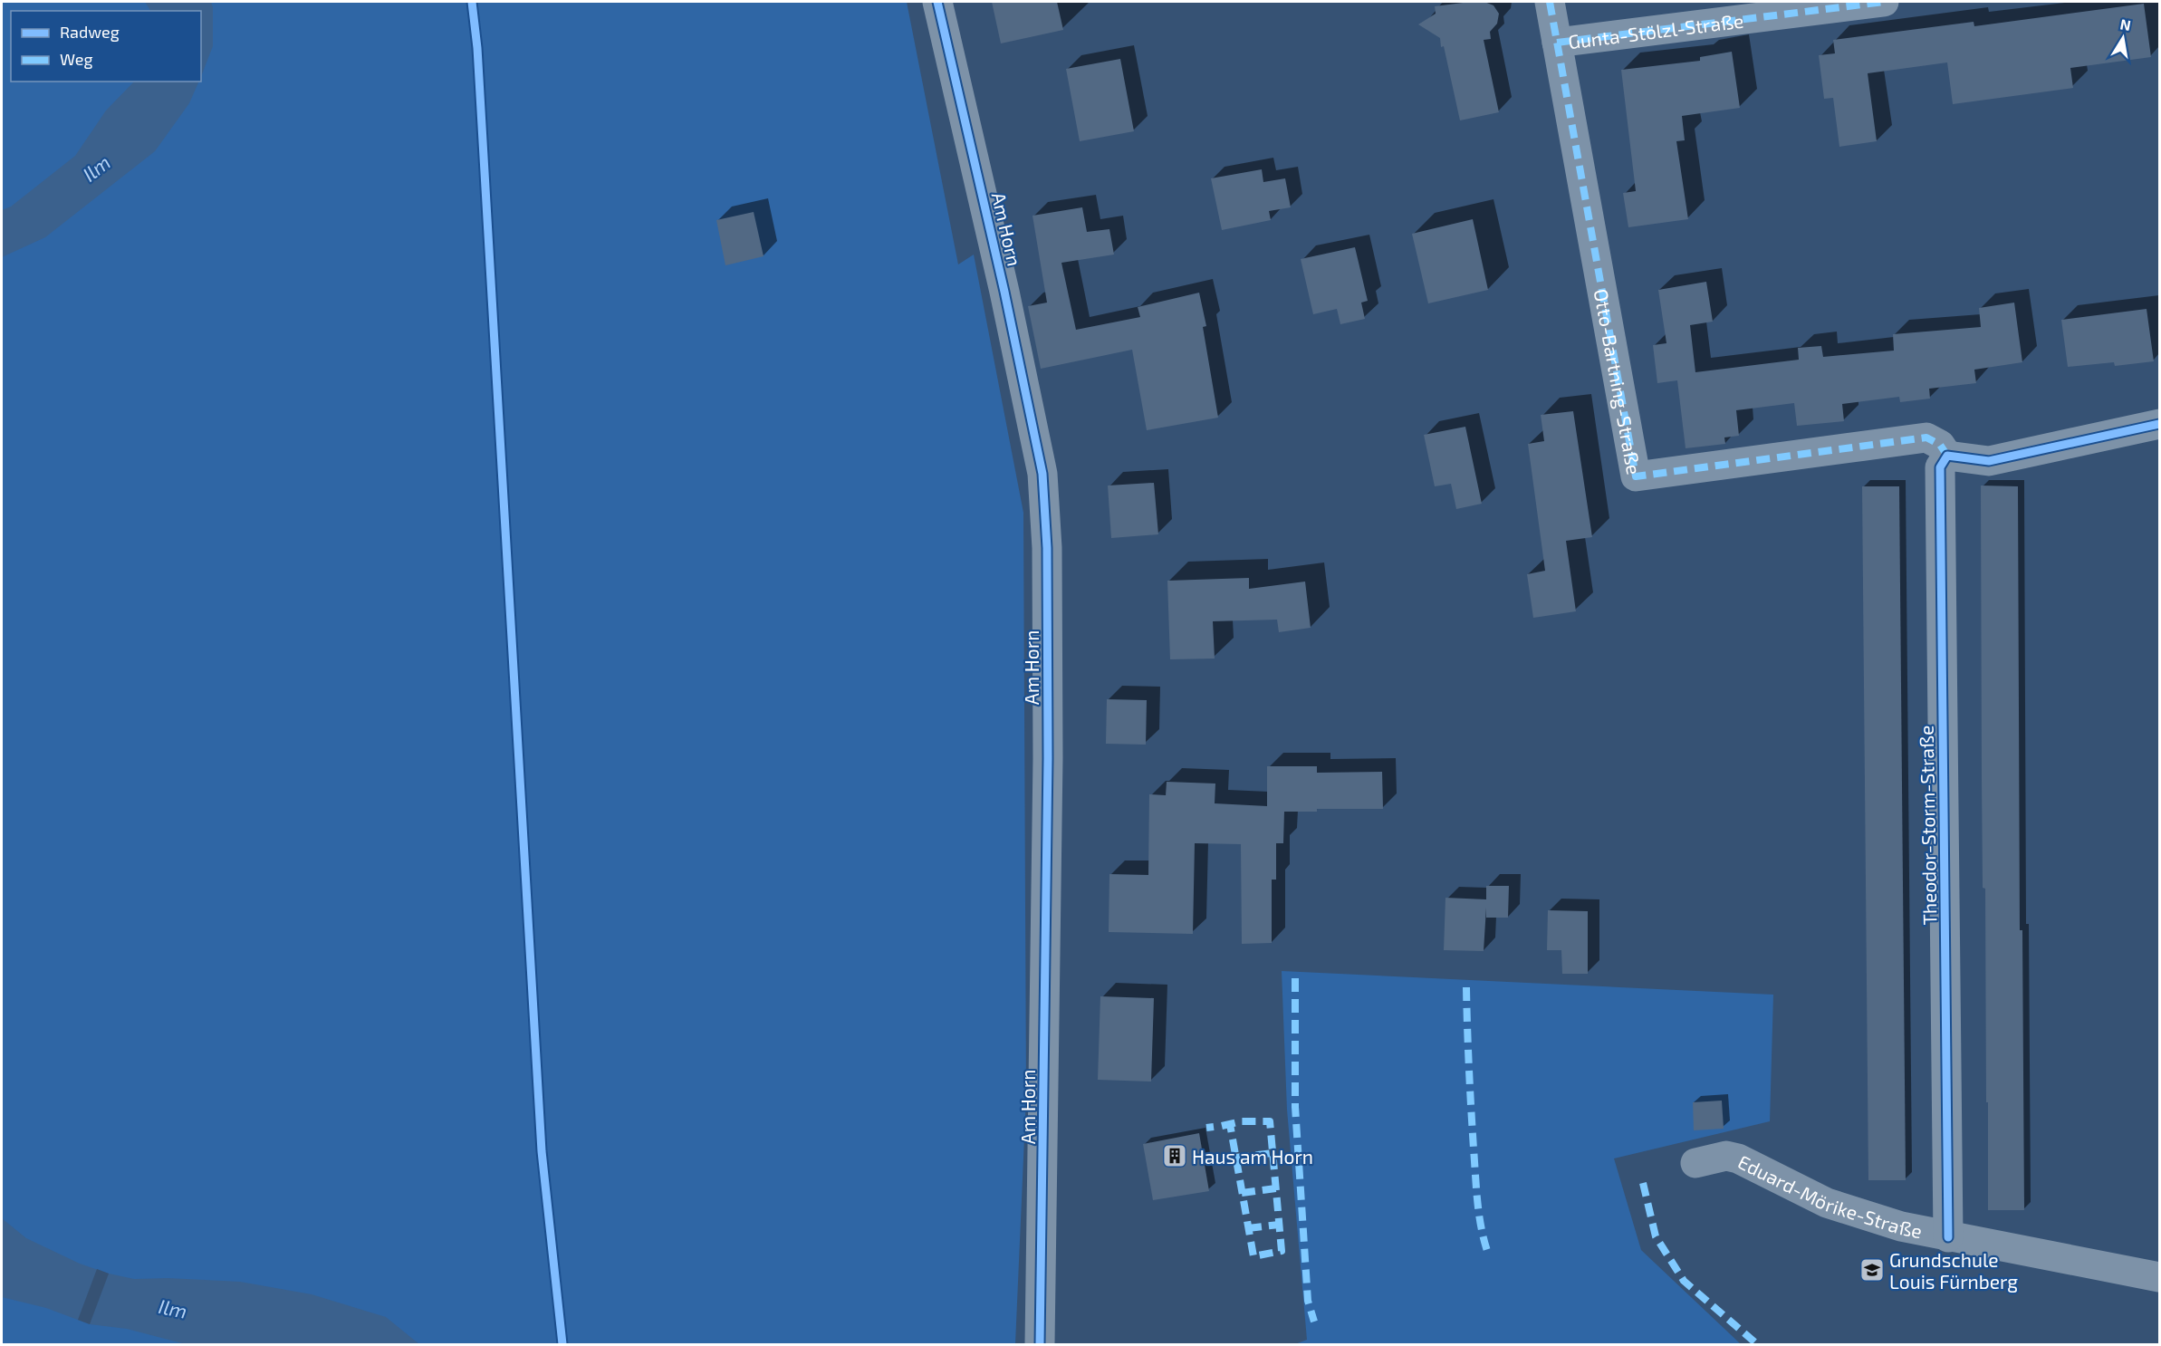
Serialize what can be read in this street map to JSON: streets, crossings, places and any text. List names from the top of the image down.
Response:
{
  "streets": {
    "street": [
      "Gunta-Stölzl-Straße",
      "Am Horn",
      "Otto-Bartning-Straße",
      "Theodor-Storm-Straße",
      "Eduard-Mörike-Straße"
    ]
  },
  "crossings": [
    ["Gunta-Stölzl-Straße", "Otto-Bartning-Straße"],
    ["Otto-Bartning-Straße", "Theodor-Storm-Straße"],
    ["Theodor-Storm-Straße", "Eduard-Mörike-Straße"]
  ],
  "water": ["Ilm"],
  "places": {
    "building": ["Haus am Horn"],
    "school or university": ["Grundschule Louis Fürnberg"]
  },
  "legend": ["Radweg", "Weg"],
  "north": "top"
}
